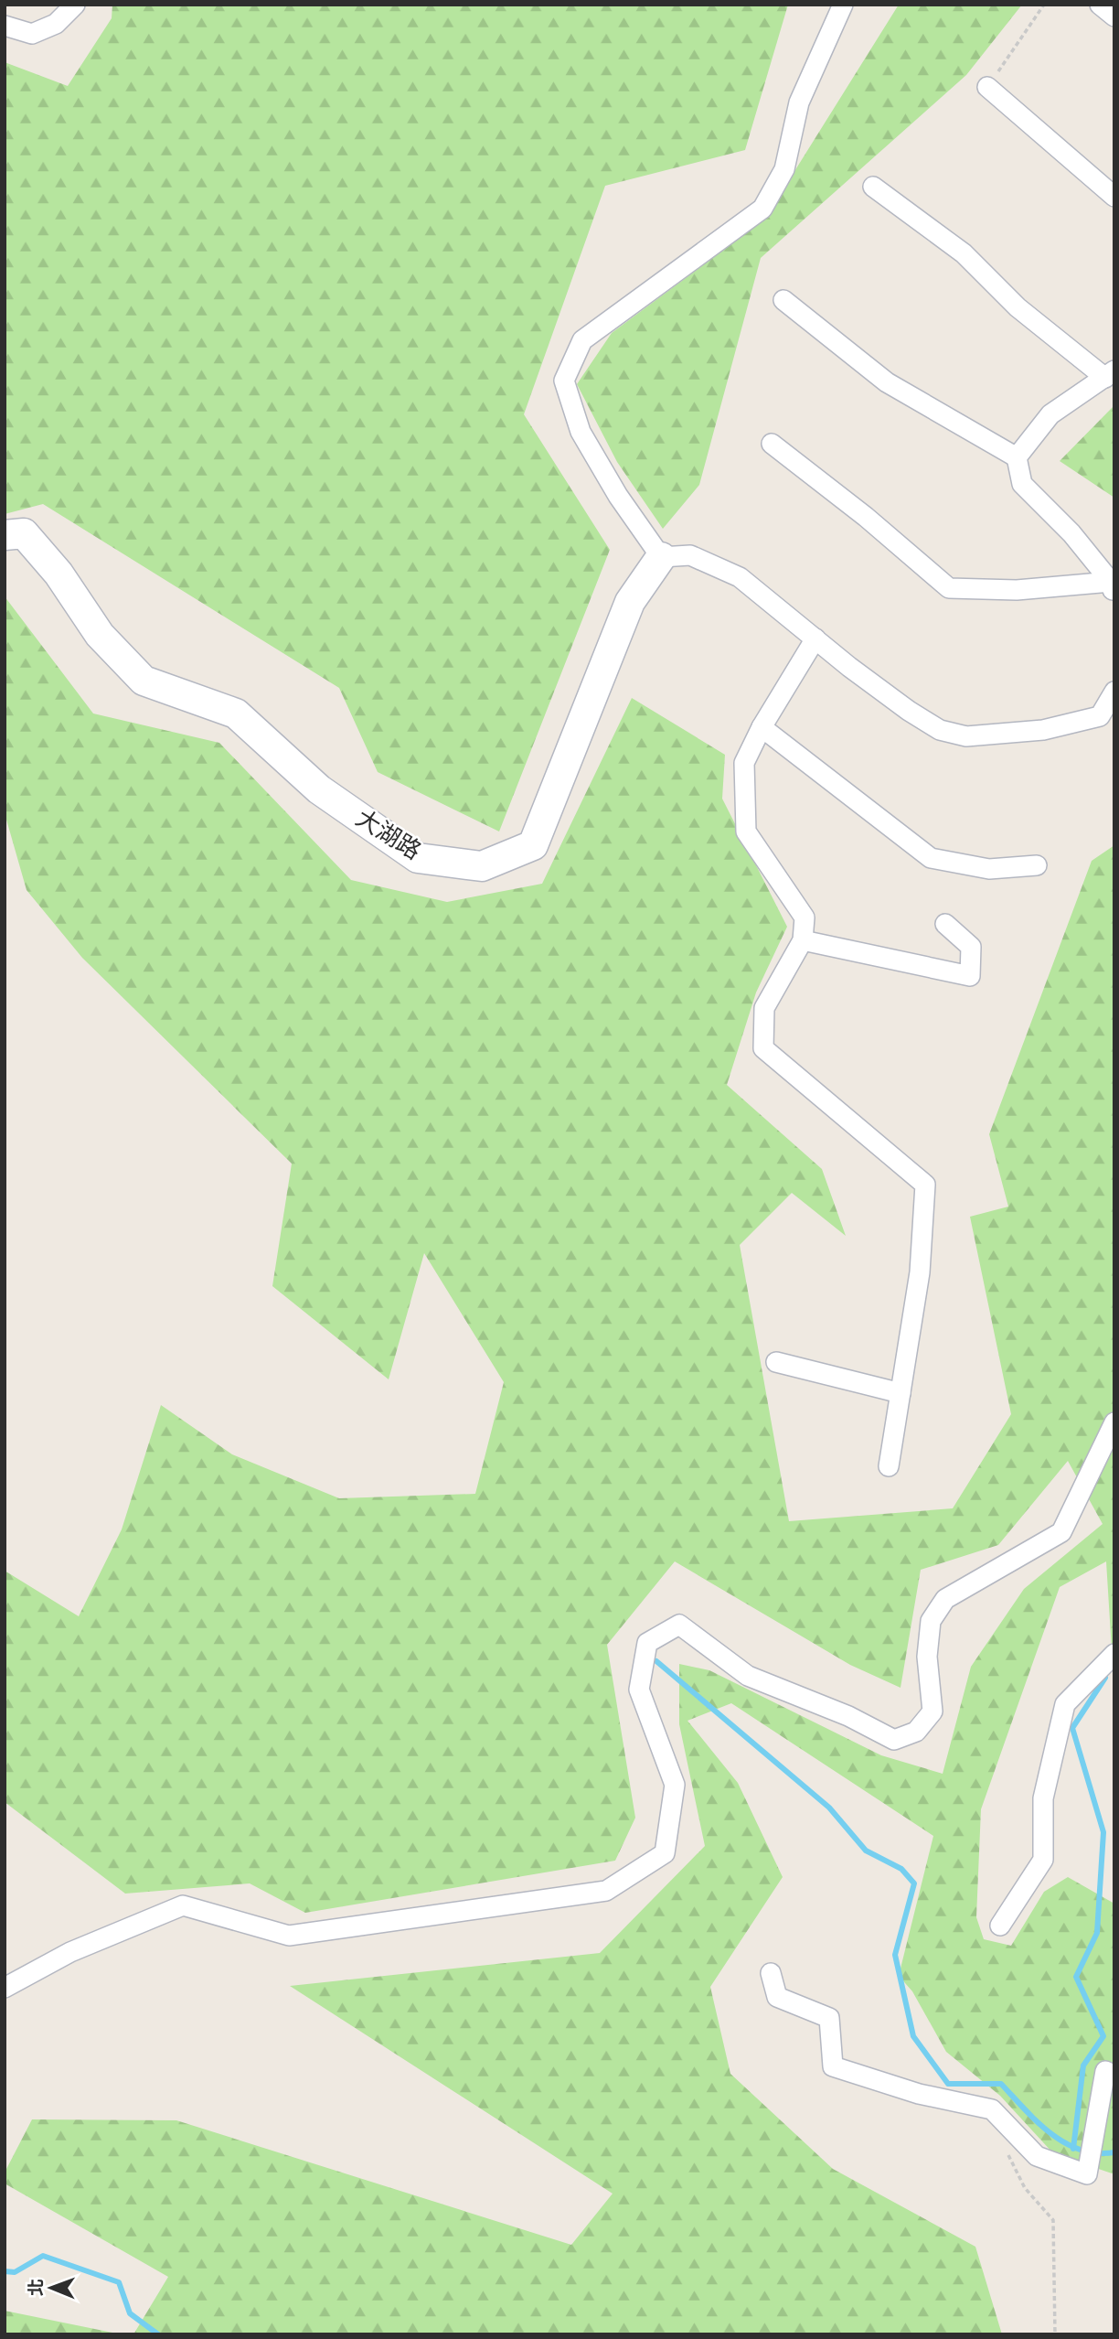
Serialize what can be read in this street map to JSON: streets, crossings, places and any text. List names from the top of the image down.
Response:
{
  "streets": {
    "street": ["大湖路"]
  },
  "north": "left"
}
